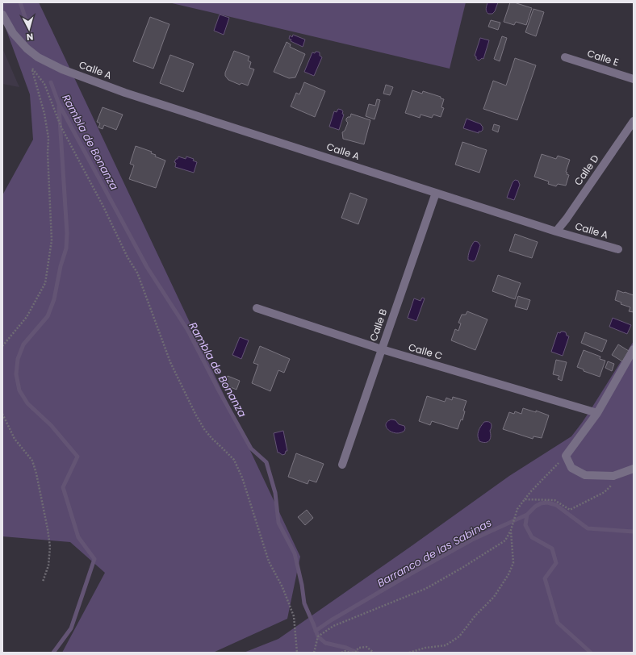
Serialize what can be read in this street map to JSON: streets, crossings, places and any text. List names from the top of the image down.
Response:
{
  "streets": {
    "street": [
      "Calle E",
      "Calle A",
      "Calle D",
      "Calle B",
      "Calle C"
    ]
  },
  "crossings": [
    ["Calle A", "Calle D"],
    ["Calle A", "Calle B"],
    ["Calle B", "Calle C"]
  ],
  "water": ["Rambla de Bonanza", "Barranco de las Sabinas"],
  "north": "bottom"
}
